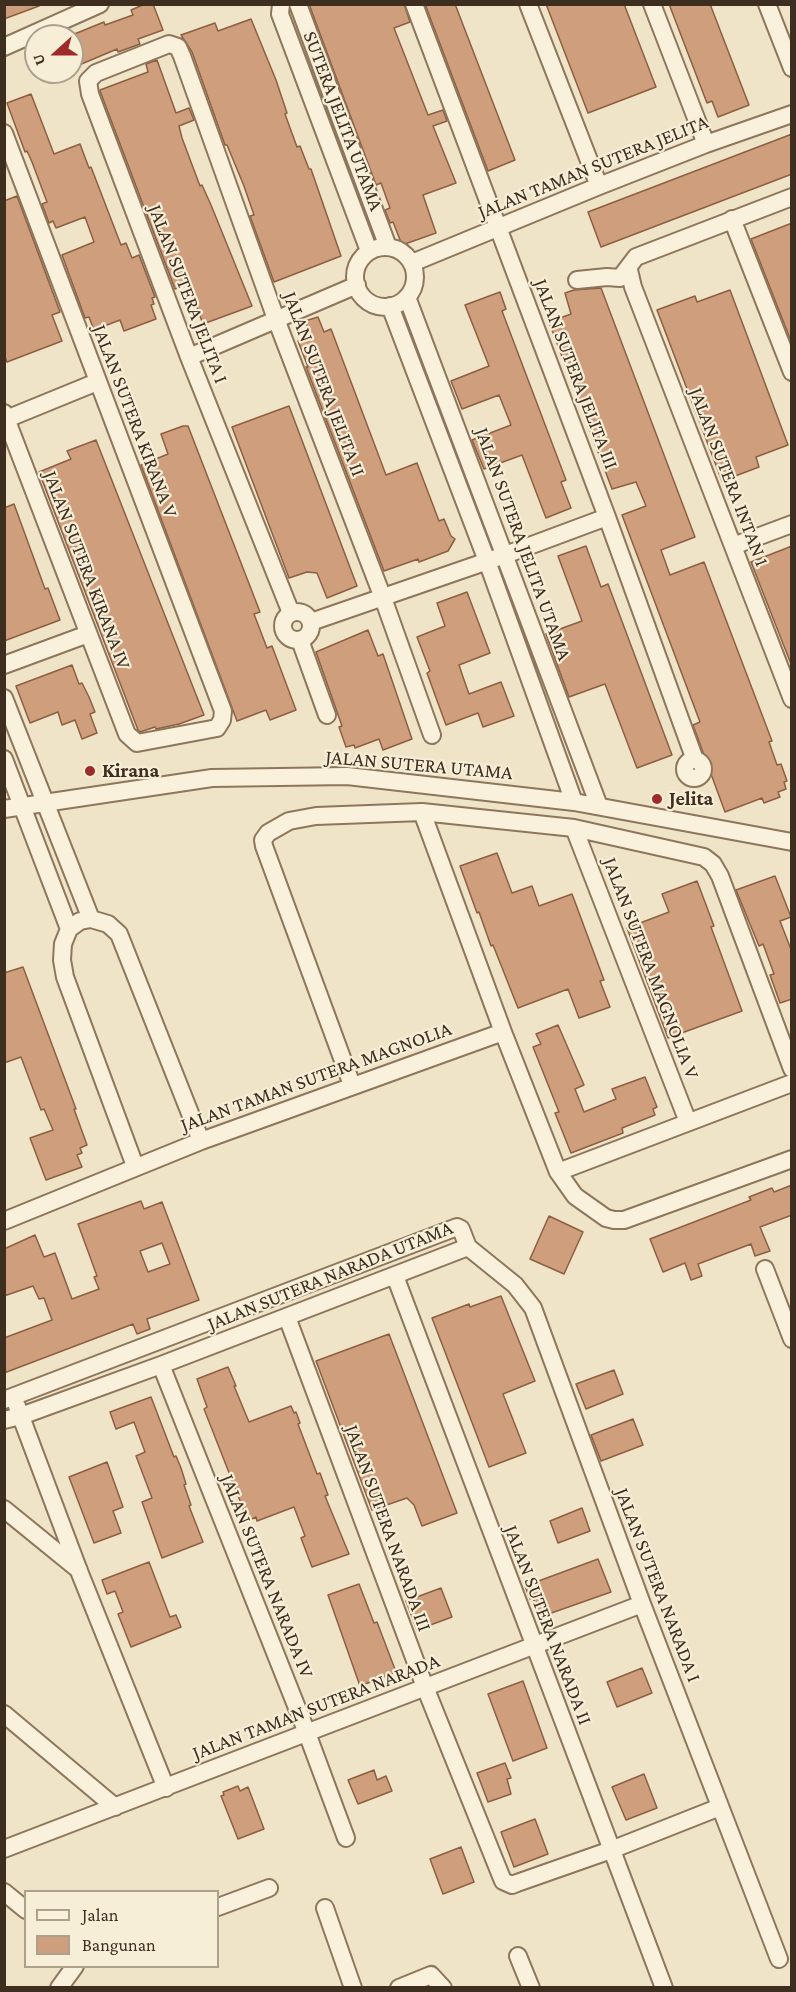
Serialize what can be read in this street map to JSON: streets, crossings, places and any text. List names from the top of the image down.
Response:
{
  "streets": {
    "street": [
      "SUTERA JELITA UTAMA",
      "JALAN TAMAN SUTERA JELITA",
      "JALAN SUTERA JELITA I",
      "JALAN SUTERA JELITA III",
      "JALAN SUTERA JELITA II",
      "JALAN SUTERA KIRANA V",
      "JALAN SUTERA INTAN 1",
      "JALAN SUTERA JELITA UTAMA",
      "JALAN SUTERA KIRANA IV",
      "JALAN SUTERA UTAMA",
      "JALAN SUTERA MAGNOLIA V",
      "JALAN TAMAN SUTERA MAGNOLIA",
      "JALAN SUTERA NARADA UTAMA",
      "JALAN SUTERA NARADA III",
      "JALAN SUTERA NARADA IV",
      "JALAN SUTERA NARADA I",
      "JALAN SUTERA NARADA II",
      "JALAN TAMAN SUTERA NARADA"
    ]
  },
  "crossings": [
    ["SUTERA JELITA UTAMA", "JALAN TAMAN SUTERA JELITA"],
    ["SUTERA JELITA UTAMA", "JALAN SUTERA JELITA UTAMA"],
    ["JALAN TAMAN SUTERA JELITA", "JALAN SUTERA JELITA III"],
    ["JALAN TAMAN SUTERA JELITA", "JALAN SUTERA JELITA UTAMA"],
    ["JALAN SUTERA JELITA I", "JALAN SUTERA JELITA II"],
    ["JALAN SUTERA KIRANA V", "JALAN SUTERA KIRANA IV"],
    ["JALAN SUTERA JELITA UTAMA", "JALAN SUTERA UTAMA"],
    ["JALAN SUTERA NARADA UTAMA", "JALAN SUTERA NARADA III"],
    ["JALAN SUTERA NARADA UTAMA", "JALAN SUTERA NARADA IV"],
    ["JALAN SUTERA NARADA UTAMA", "JALAN SUTERA NARADA I"],
    ["JALAN SUTERA NARADA UTAMA", "JALAN SUTERA NARADA II"],
    ["JALAN SUTERA NARADA III", "JALAN SUTERA NARADA II"],
    ["JALAN SUTERA NARADA III", "JALAN TAMAN SUTERA NARADA"],
    ["JALAN SUTERA NARADA IV", "JALAN TAMAN SUTERA NARADA"],
    ["JALAN SUTERA NARADA I", "JALAN TAMAN SUTERA NARADA"],
    ["JALAN SUTERA NARADA II", "JALAN TAMAN SUTERA NARADA"]
  ],
  "places": ["Kirana", "Jelita"],
  "legend": ["Jalan", "Bangunan"],
  "north": "left"
}
